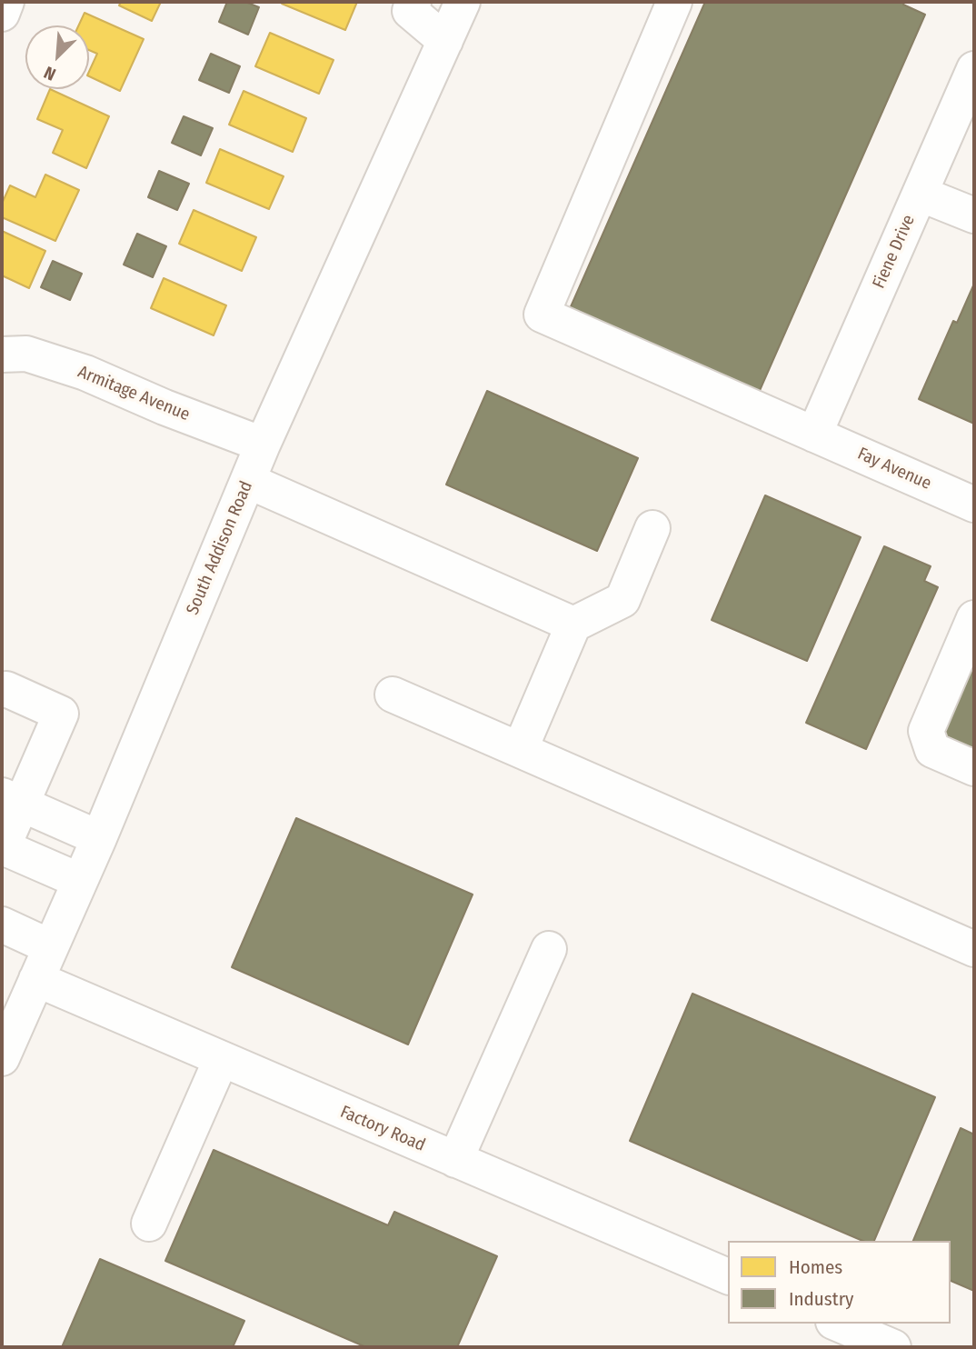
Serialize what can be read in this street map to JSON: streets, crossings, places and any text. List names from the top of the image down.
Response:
{
  "streets": {
    "street": [
      "Fiene Drive",
      "Armitage Avenue",
      "Fay Avenue",
      "South Addison Road",
      "Factory Road"
    ]
  },
  "crossings": [
    ["Fiene Drive", "Fay Avenue"],
    ["Armitage Avenue", "South Addison Road"],
    ["South Addison Road", "Factory Road"]
  ],
  "legend": ["Homes", "Industry"],
  "north": "bottom left"
}
